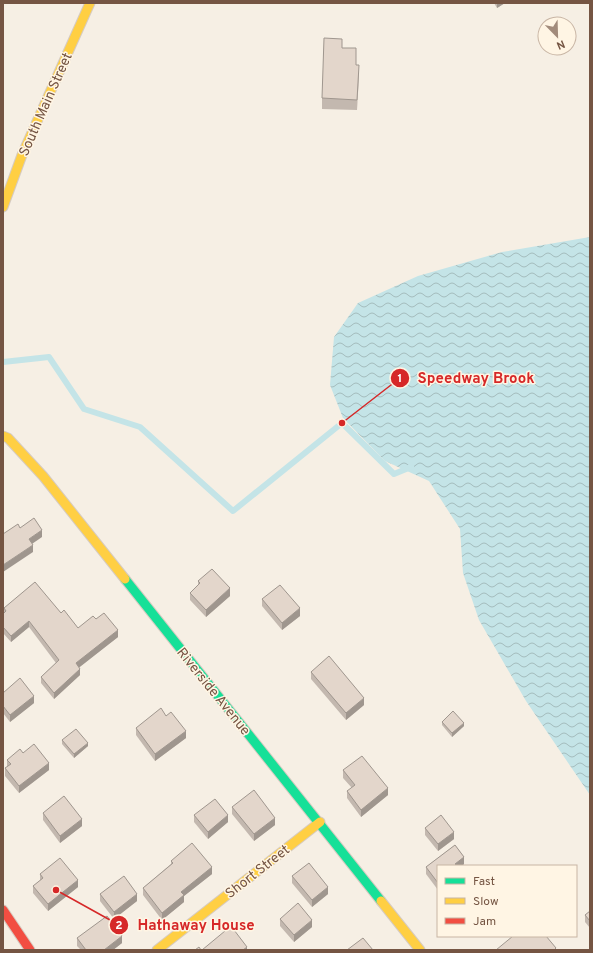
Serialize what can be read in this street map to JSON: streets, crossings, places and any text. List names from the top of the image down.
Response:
{
  "streets": {
    "street": ["South Main Street", "Riverside Avenue", "Short Street"]
  },
  "crossings": [
    ["Riverside Avenue", "Short Street"]
  ],
  "places": ["Speedway Brook", "Hathaway House"],
  "legend": ["Fast", "Slow", "Jam"],
  "north": "bottom right"
}
